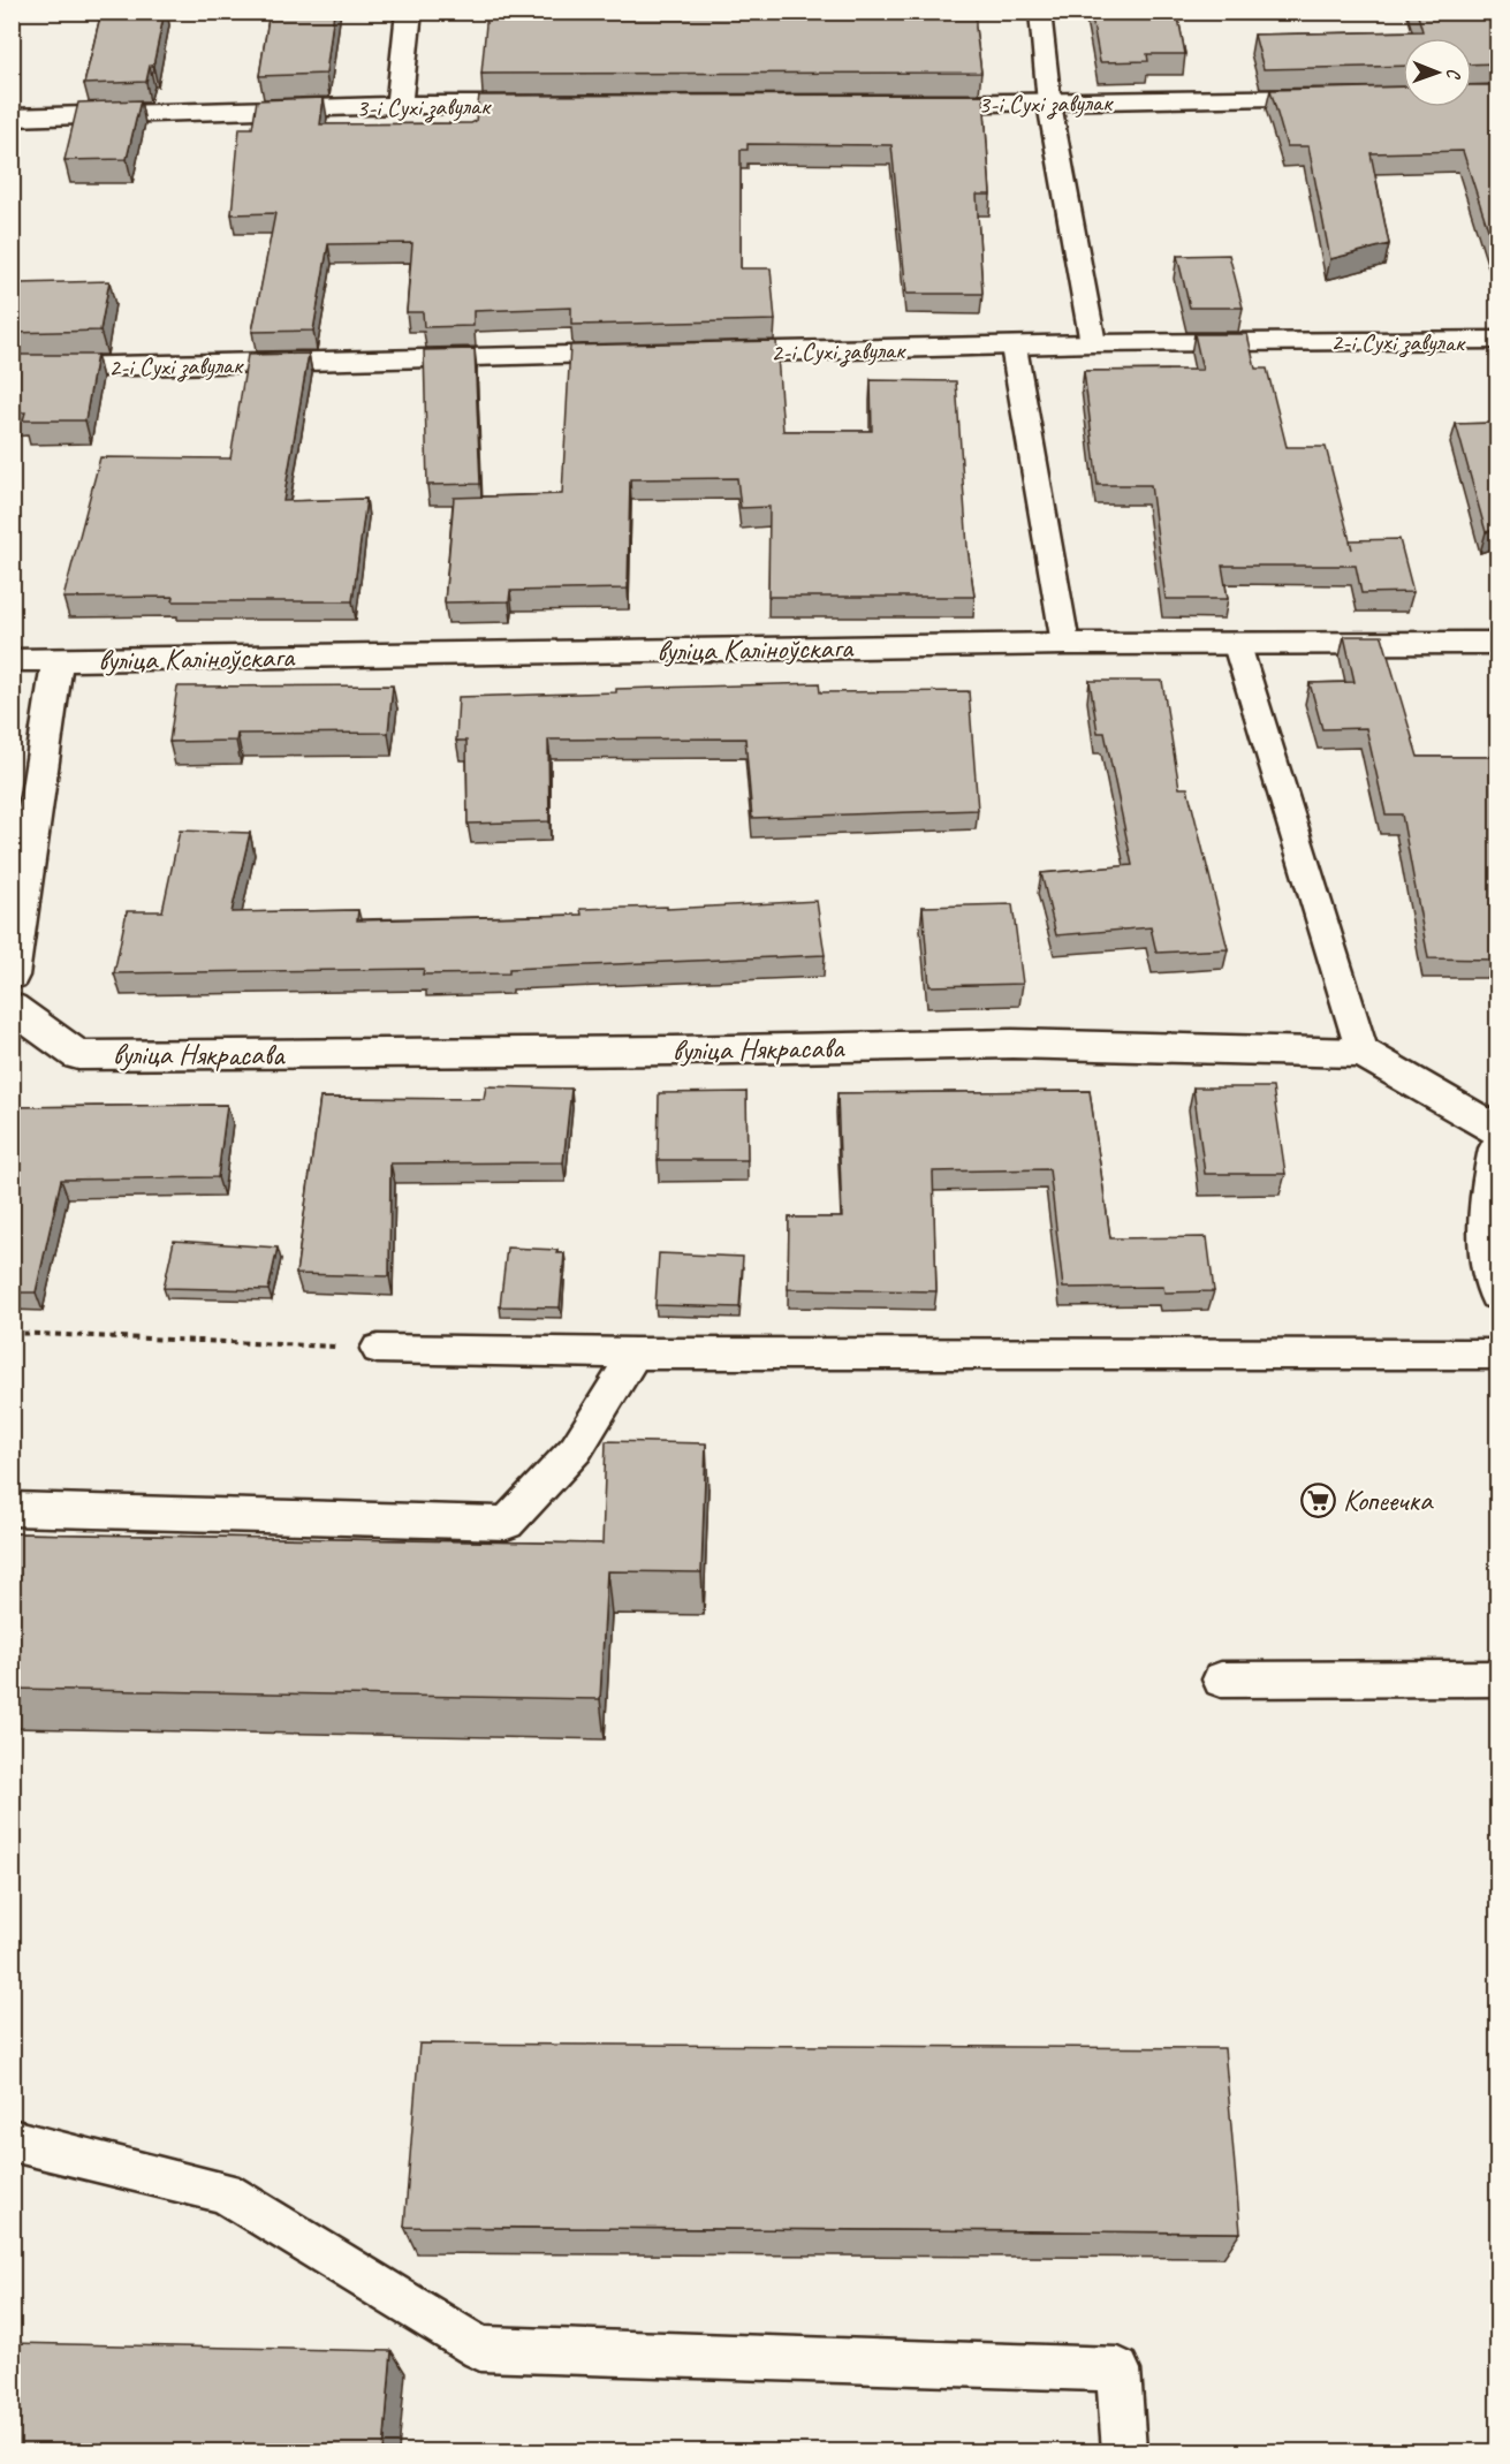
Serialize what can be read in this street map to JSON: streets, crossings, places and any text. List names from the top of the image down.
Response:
{
  "streets": {
    "street": [
      "3-і Сухі завулак",
      "2-і Сухі завулак",
      "вуліца Каліноўскага",
      "вуліца Някрасава"
    ]
  },
  "places": {
    "supermarket": ["Копеечка"]
  },
  "north": "right"
}
